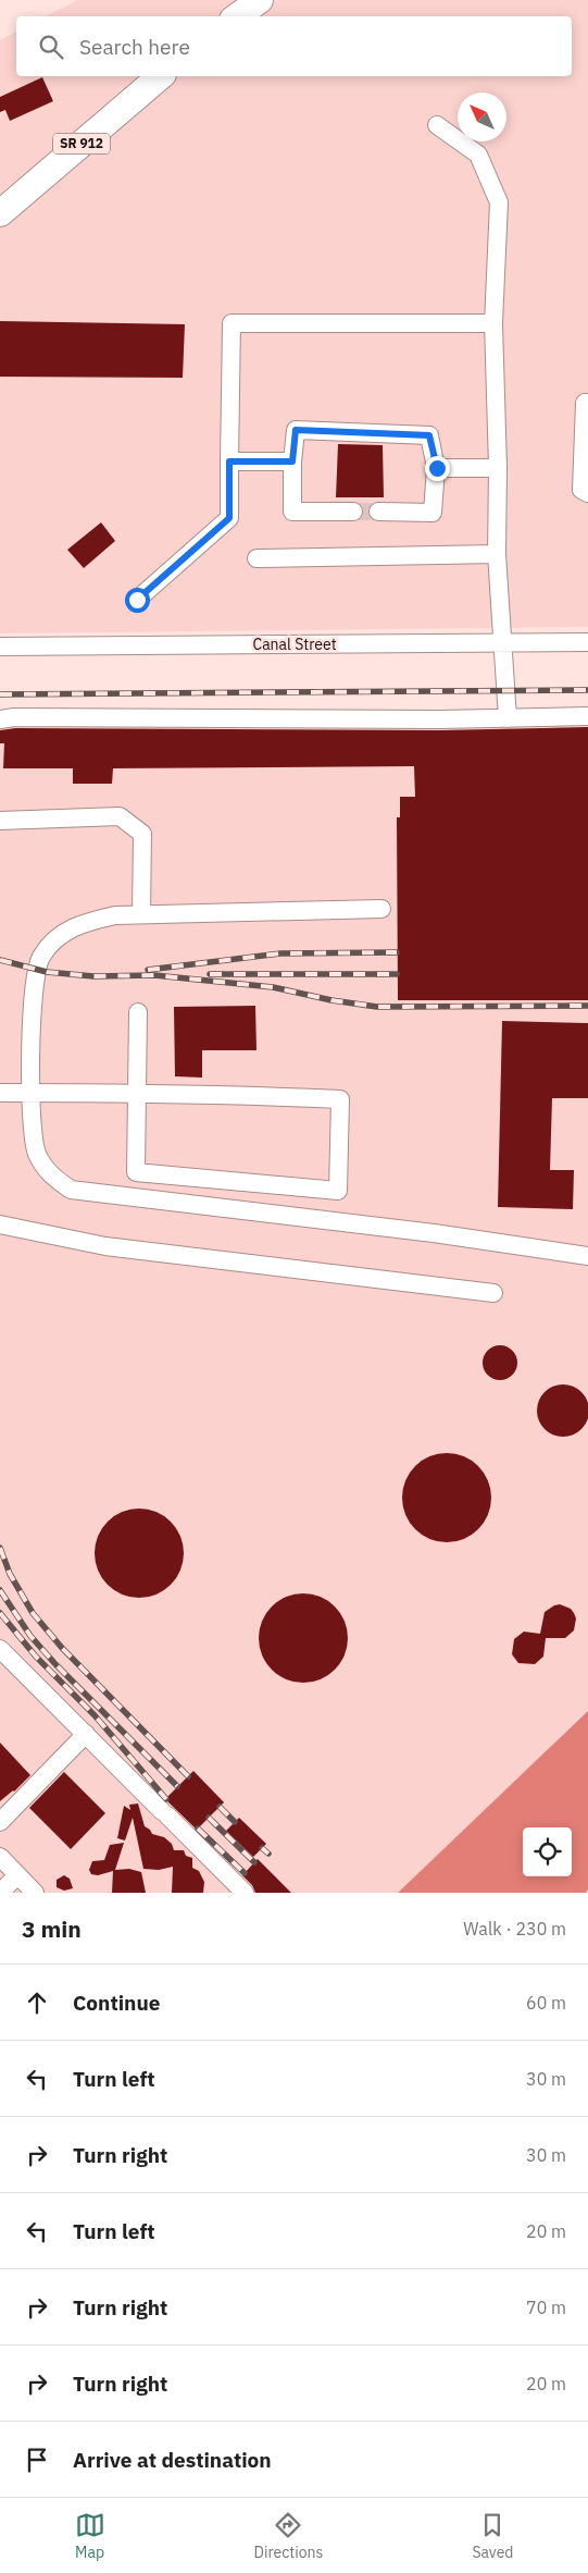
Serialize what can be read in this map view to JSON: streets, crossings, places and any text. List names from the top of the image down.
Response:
{
  "streets": {
    "highway": ["SR 912"],
    "street": ["Canal Street"]
  },
  "north": "top left",
  "page": {
    "search": "Search here",
    "heading": ["3 min", "Walk · 230 m"],
    "list": [
      ["Continue", "60 m"],
      ["Turn left", "30 m"],
      ["Turn right", "30 m"],
      ["Turn left", "20 m"],
      ["Turn right", "70 m"],
      ["Turn right", "20 m"],
      "Arrive at destination"
    ],
    "nav": ["Map", "Directions", "Saved"]
  }
}
